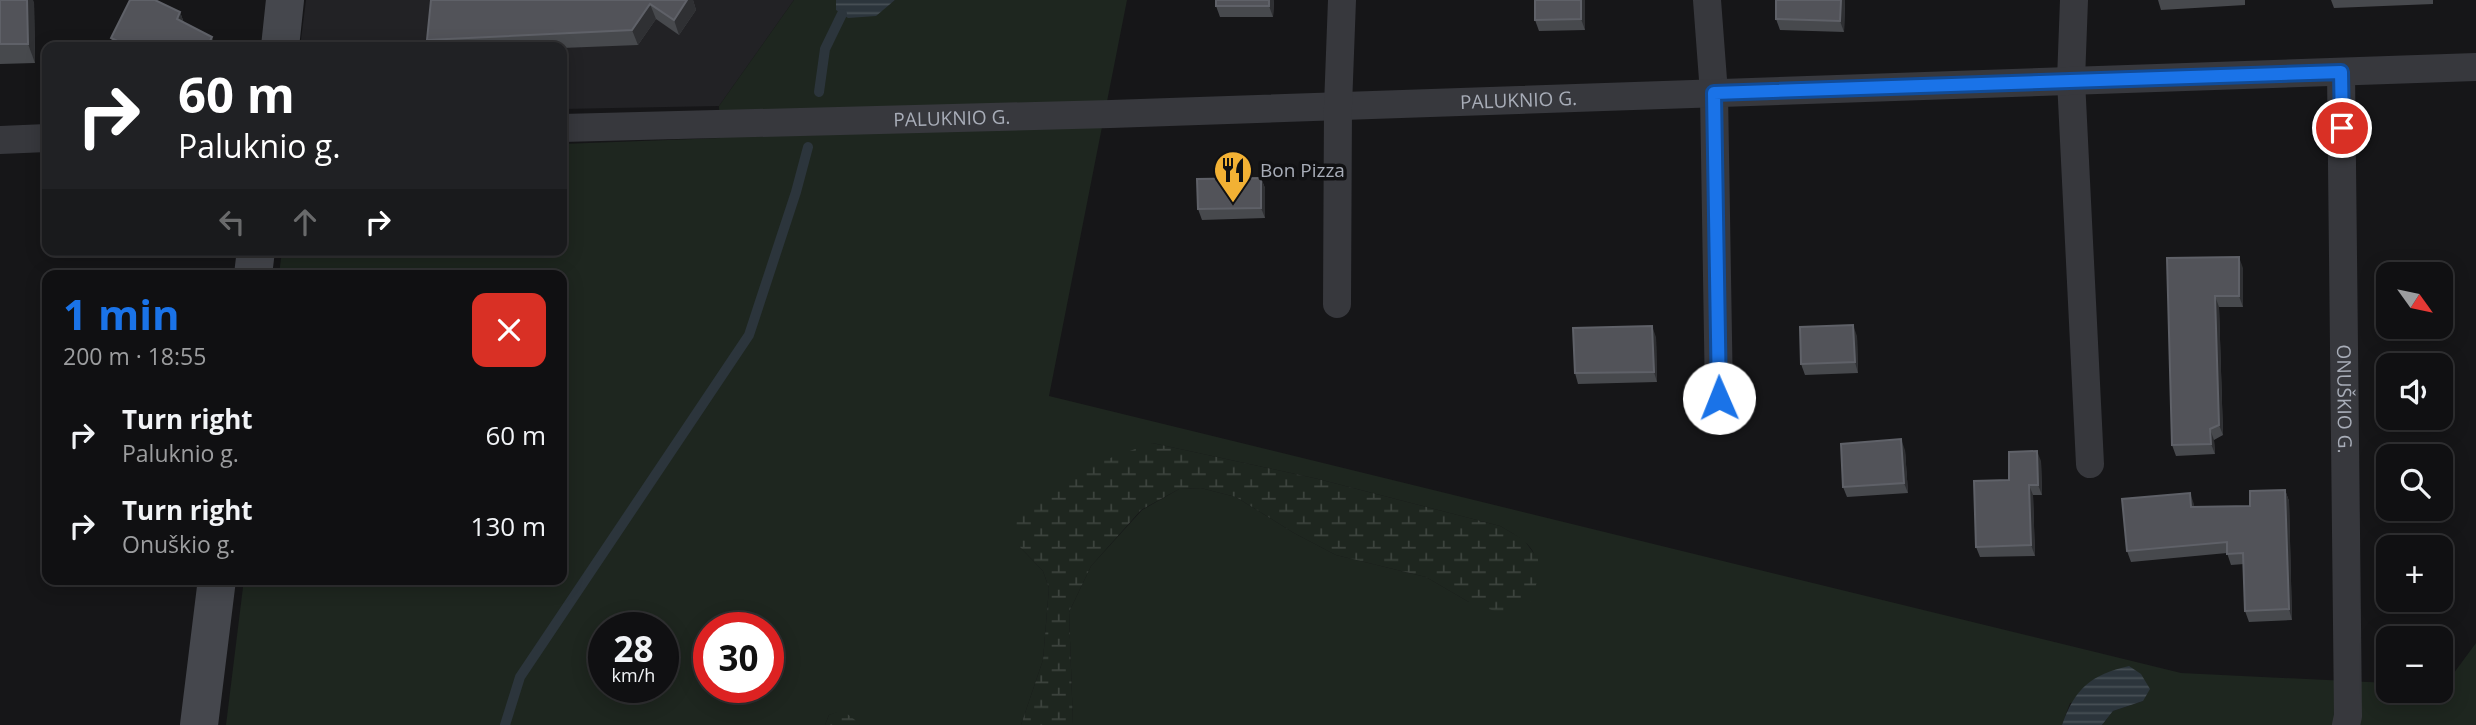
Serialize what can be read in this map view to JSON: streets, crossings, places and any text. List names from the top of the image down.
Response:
{
  "streets": {
    "street": ["PALUKNIO G.", "ONUŠKIO G."]
  },
  "crossings": [
    ["PALUKNIO G.", "ONUŠKIO G."]
  ],
  "places": {
    "restaurant": ["Bon Pizza"]
  },
  "north": "bottom right",
  "page": {
    "turn": ["60 m", "Paluknio g."],
    "map_buttons": ["+", "−"],
    "heading": ["1 min", "200 m · 18:55"],
    "list": [
      {
        "name": "Turn right",
        "note": "Paluknio g.",
        "value": "60 m"
      },
      {
        "name": "Turn right",
        "note": "Onuškio g.",
        "value": "130 m"
      }
    ],
    "speed": "28 km/h",
    "limit": "30"
  }
}
